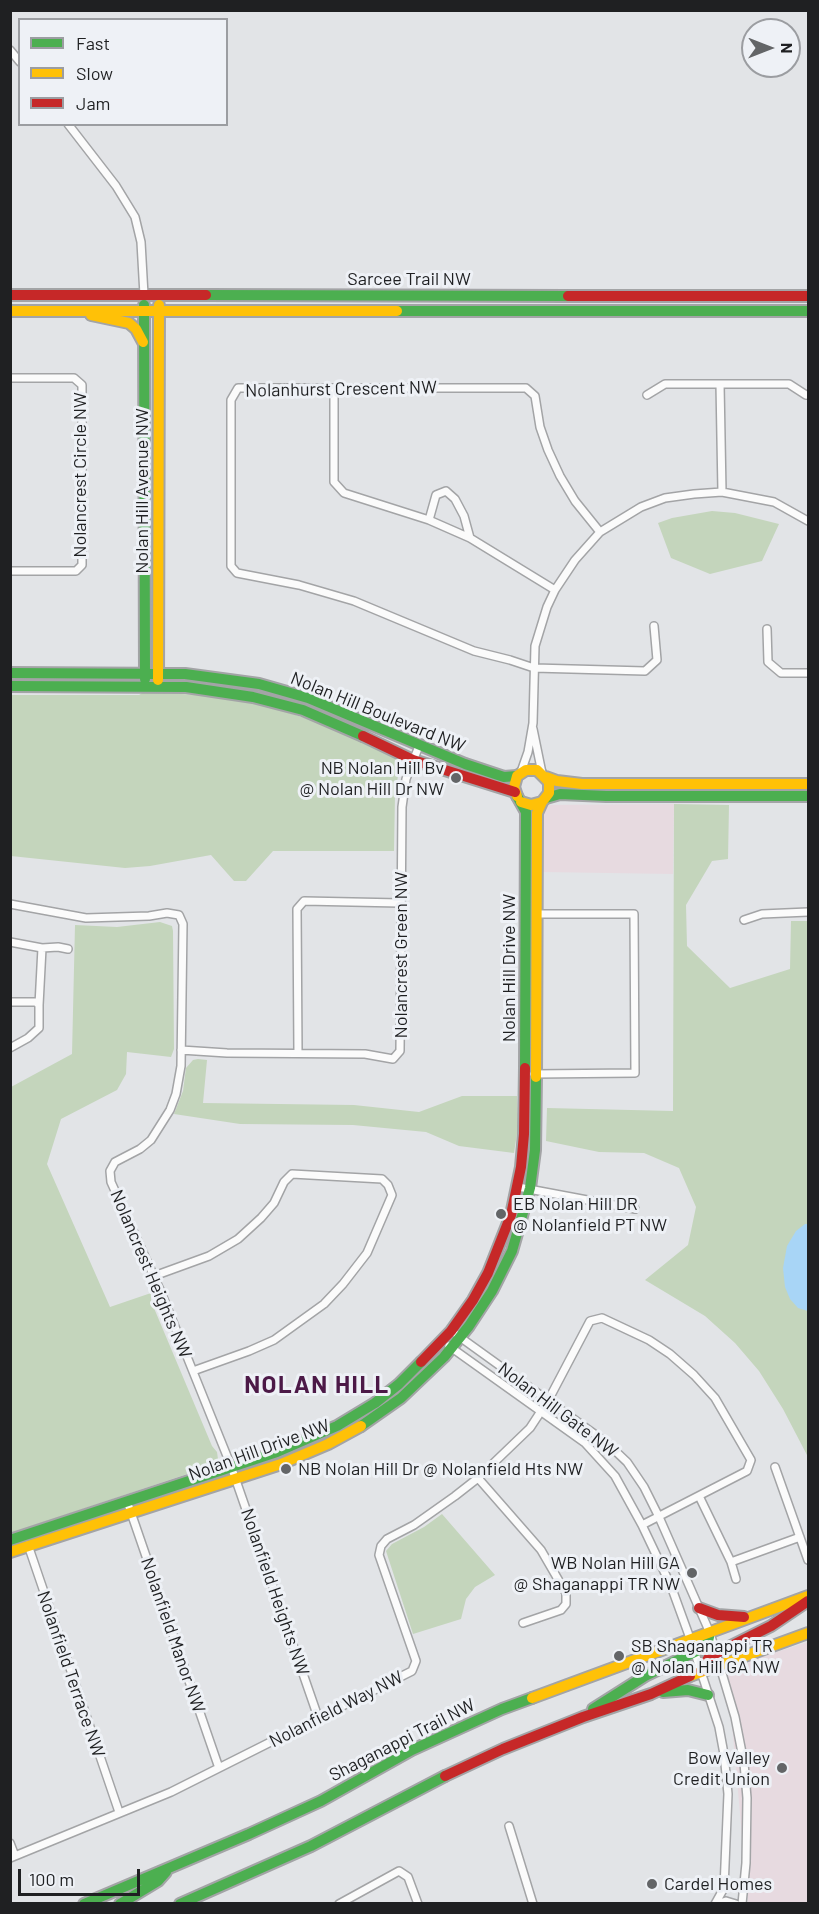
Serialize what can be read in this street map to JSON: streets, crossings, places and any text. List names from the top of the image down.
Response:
{
  "streets": {
    "street": [
      "Sarcee Trail NW",
      "Nolanhurst Crescent NW",
      "Nolancrest Circle NW",
      "Nolan Hill Avenue NW",
      "Nolan Hill Boulevard NW",
      "Nolancrest Green NW",
      "Nolan Hill Drive NW",
      "Nolancrest Heights NW",
      "Nolan Hill Gate NW",
      "Nolanfield Heights NW",
      "Nolanfield Manor NW",
      "Nolanfield Terrace NW",
      "Nolanfield Way NW",
      "Shaganappi Trail NW"
    ]
  },
  "crossings": [
    ["Sarcee Trail NW", "Nolan Hill Avenue NW"],
    ["Nolan Hill Avenue NW", "Nolan Hill Boulevard NW"],
    ["Nolan Hill Boulevard NW", "Nolancrest Green NW"],
    ["Nolan Hill Boulevard NW", "Nolan Hill Drive NW"],
    ["Nolancrest Green NW", "Nolancrest Heights NW"],
    ["Nolan Hill Drive NW", "Nolancrest Heights NW"],
    ["Nolan Hill Drive NW", "Nolan Hill Gate NW"],
    ["Nolan Hill Drive NW", "Nolanfield Heights NW"],
    ["Nolan Hill Drive NW", "Nolanfield Manor NW"],
    ["Nolan Hill Drive NW", "Nolanfield Terrace NW"],
    ["Nolancrest Heights NW", "Nolanfield Heights NW"],
    ["Nolan Hill Gate NW", "Nolanfield Way NW"],
    ["Nolan Hill Gate NW", "Shaganappi Trail NW"],
    ["Nolanfield Heights NW", "Nolanfield Way NW"],
    ["Nolanfield Manor NW", "Nolanfield Way NW"],
    ["Nolanfield Terrace NW", "Nolanfield Way NW"]
  ],
  "districts": ["NOLAN HILL"],
  "places": [
    "NB Nolan Hill Bv @ Nolan Hill Dr NW",
    "EB Nolan Hill DR @ Nolanfield PT NW",
    "NB Nolan Hill Dr @ Nolanfield Hts NW",
    "WB Nolan Hill GA @ Shaganappi TR NW",
    "SB Shaganappi TR @ Nolan Hill GA NW",
    "Bow Valley Credit Union",
    "Cardel Homes"
  ],
  "legend": ["Fast", "Slow", "Jam"],
  "scale_bar": "100 m",
  "north": "right"
}
